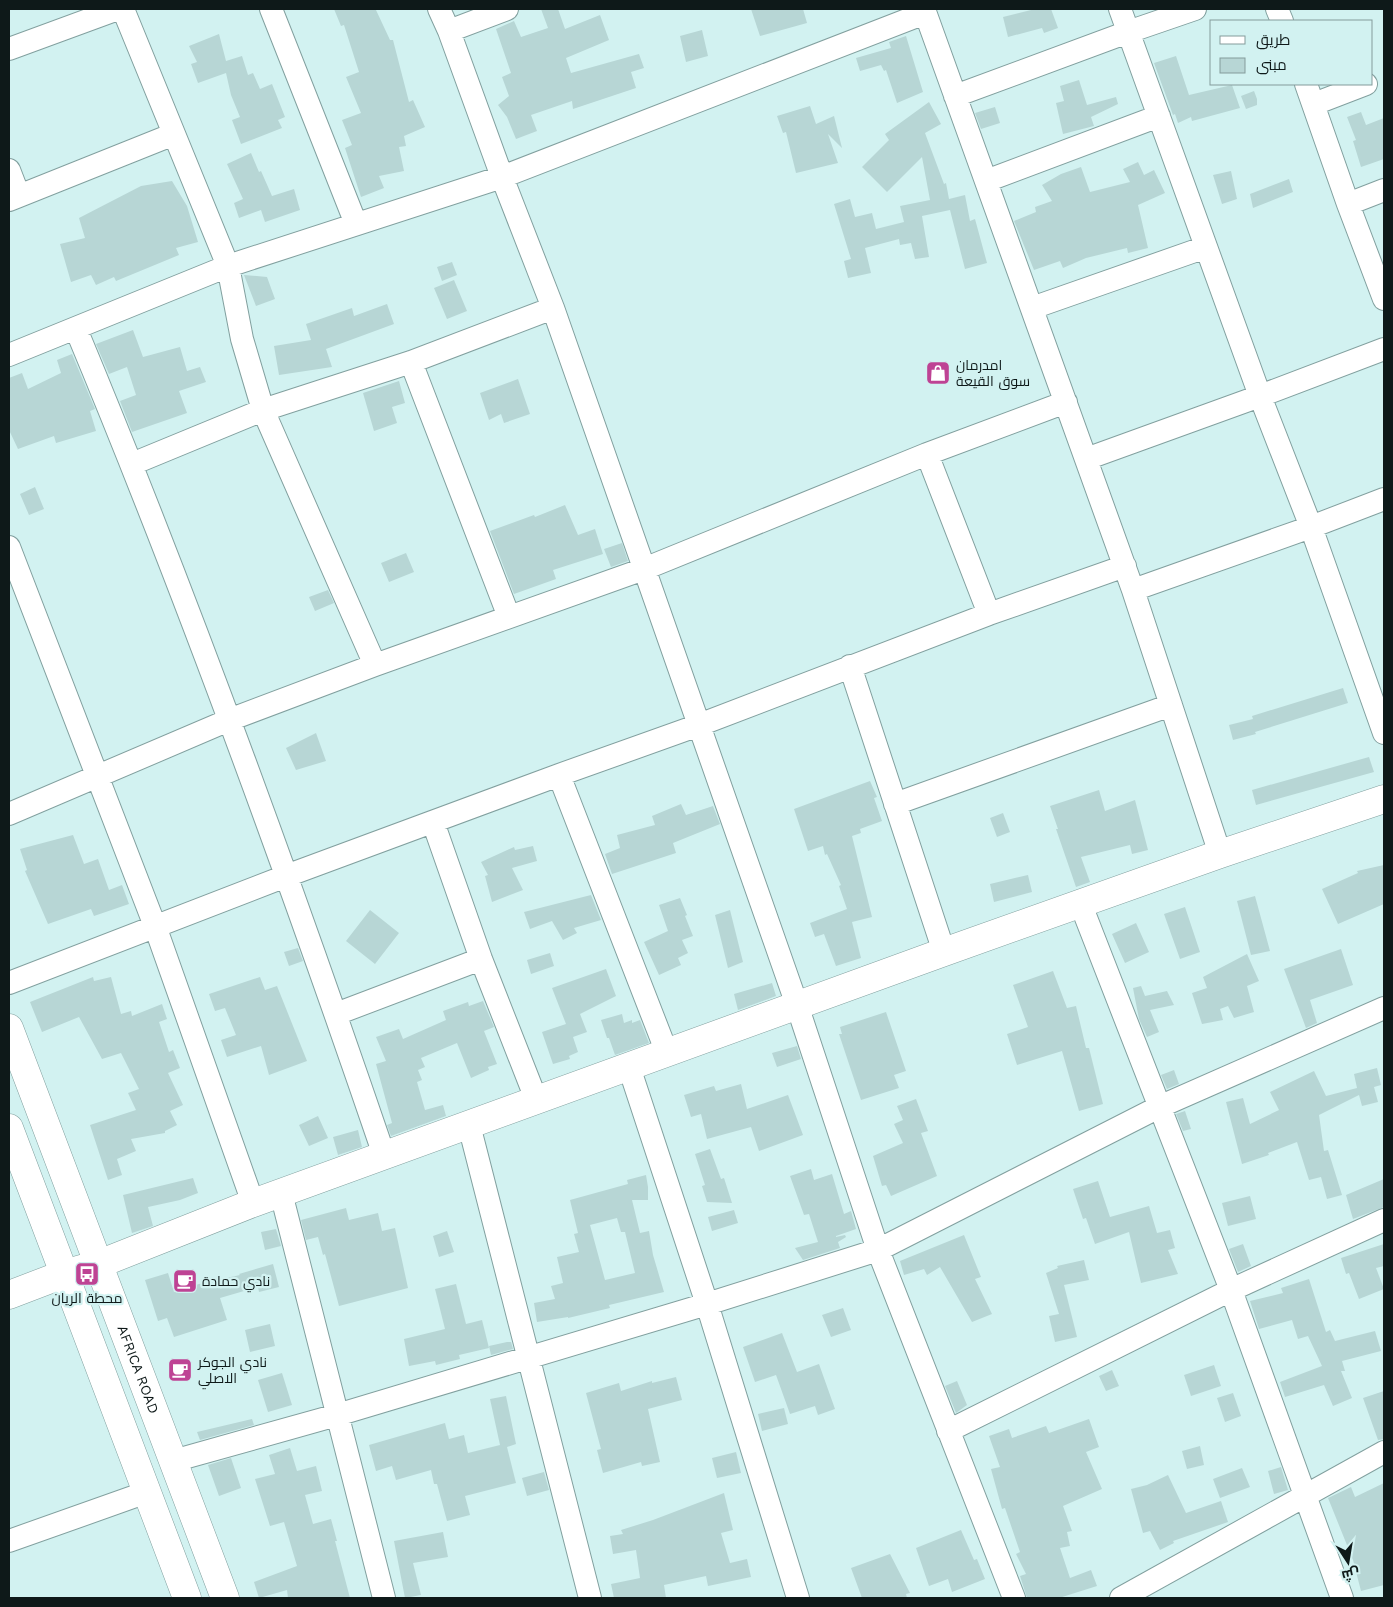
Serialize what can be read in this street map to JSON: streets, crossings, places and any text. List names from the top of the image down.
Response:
{
  "streets": {
    "street": ["AFRICA ROAD"]
  },
  "places": {
    "shop": ["امدرمان سوق القيعة"],
    "bus stop": ["محطة الريان"],
    "cafe": ["نادي حمادة", "نادي الجوكر الاصلي"]
  },
  "legend": ["طريق", "مبنى"],
  "north": "bottom"
}
